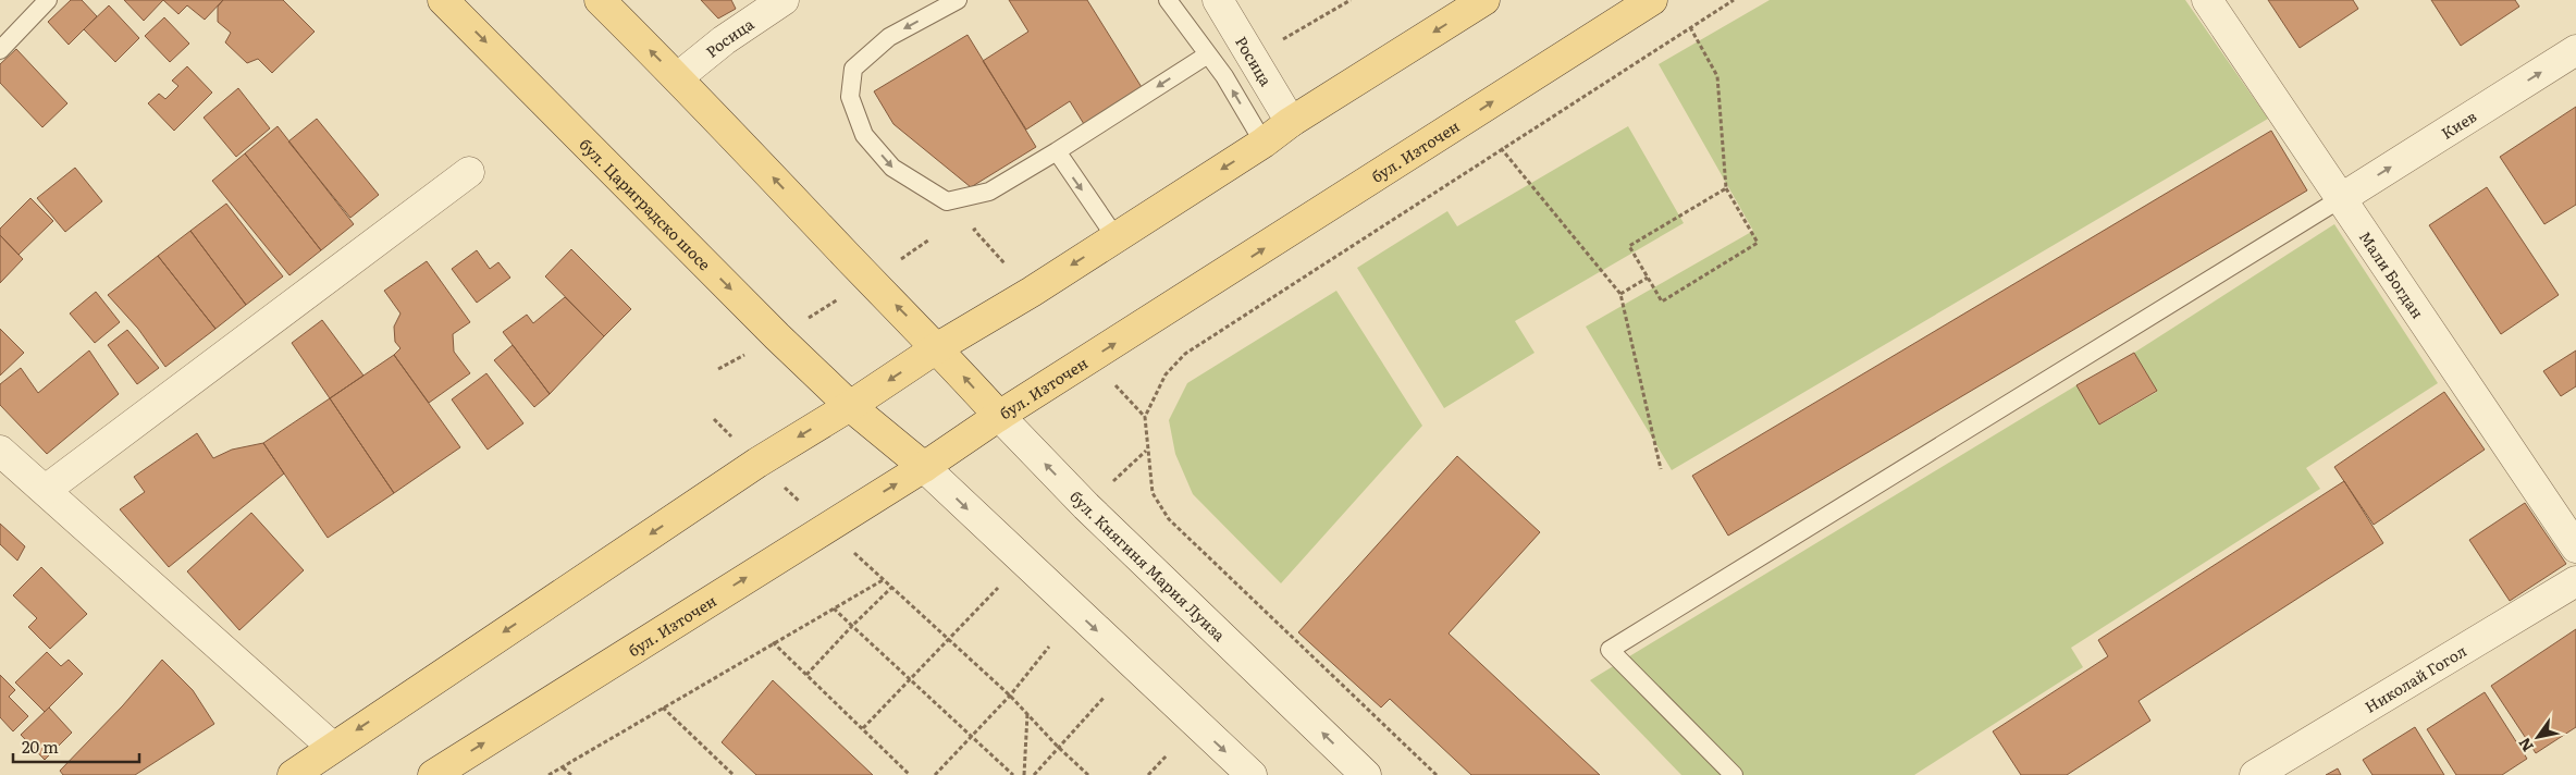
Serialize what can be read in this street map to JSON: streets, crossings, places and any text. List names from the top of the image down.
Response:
{
  "streets": {
    "main road": ["бул. Източен", "бул. Цариградско шосе", "бул. Княгиня Мария Луиза"],
    "street": [
      "Росица",
      "Киев",
      "Мали Богдан",
      "Николай Гогол"
    ]
  },
  "crossings": [
    ["Киев", "Мали Богдан"],
    ["бул. Източен", "бул. Княгиня Мария Луиза"]
  ],
  "one_way": ["Киев", "бул. Княгиня Мария Луиза"],
  "scale_bar": "20 m",
  "north": "bottom left"
}
